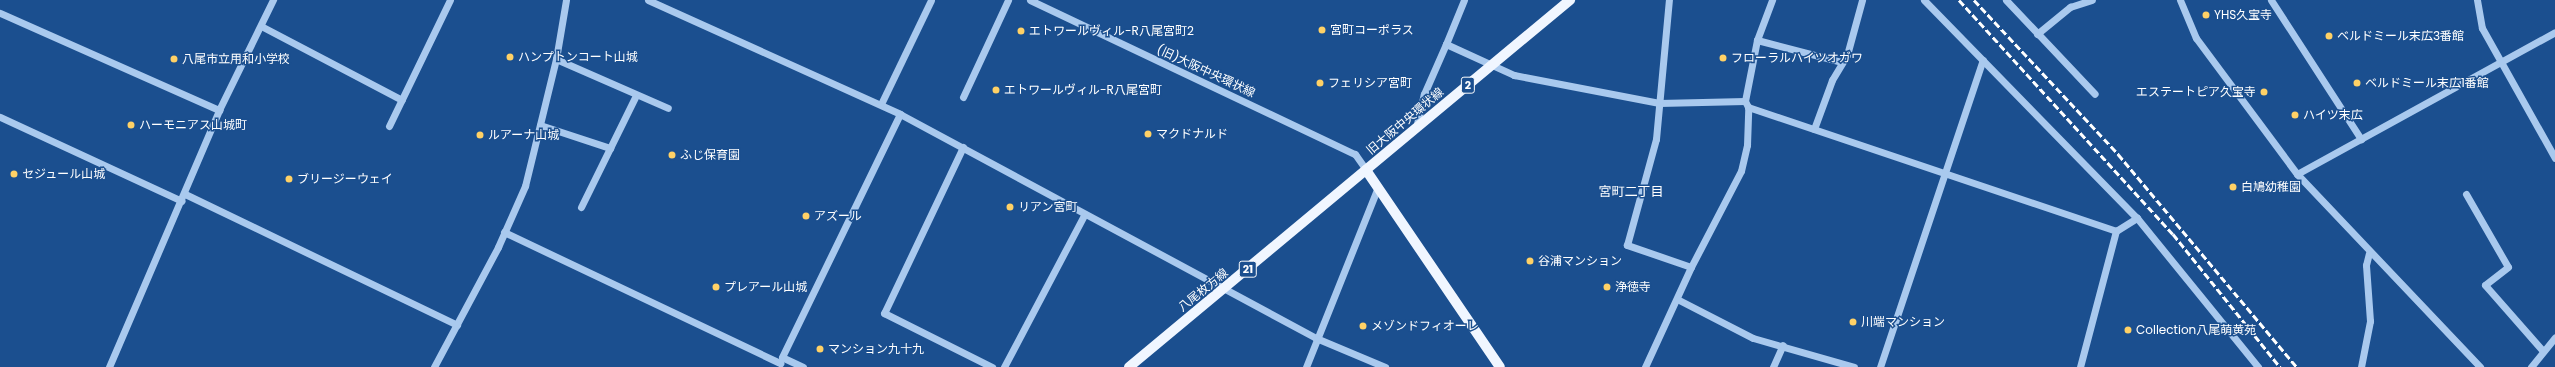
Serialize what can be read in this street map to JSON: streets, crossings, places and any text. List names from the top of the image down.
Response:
{
  "streets": {
    "main road": [
      "2",
      "旧大阪中央環状線",
      "21",
      "八尾枚方線"
    ],
    "street": ["(旧)大阪中央環状線"]
  },
  "crossings": [
    ["(旧)大阪中央環状線", "旧大阪中央環状線"],
    ["(旧)大阪中央環状線", "八尾枚方線"],
    ["旧大阪中央環状線", "八尾枚方線"]
  ],
  "districts": ["宮町二丁目"],
  "places": [
    "YHS久宝寺",
    "宮町コーポラス",
    "エトワールヴィル-R八尾宮町2",
    "ベルドミール末広3番館",
    "ハンプトンコート山城",
    "フローラルハイツオガワ",
    "八尾市立用和小学校",
    "フェリシア宮町",
    "ベルドミール末広1番館",
    "エトワールヴィル-R八尾宮町",
    "エステートピア久宝寺",
    "ハイツ末広",
    "ハーモニアス山城町",
    "マクドナルド",
    "ルアーナ山城",
    "ふじ保育園",
    "セジュール山城",
    "ブリージーウェイ",
    "白鳩幼稚園",
    "リアン宮町",
    "アズール",
    "谷浦マンション",
    "プレアール山城",
    "浄徳寺",
    "川端マンション",
    "メゾンドフィオーレ",
    "Collection八尾萌黄苑",
    "マンション九十九"
  ]
}
